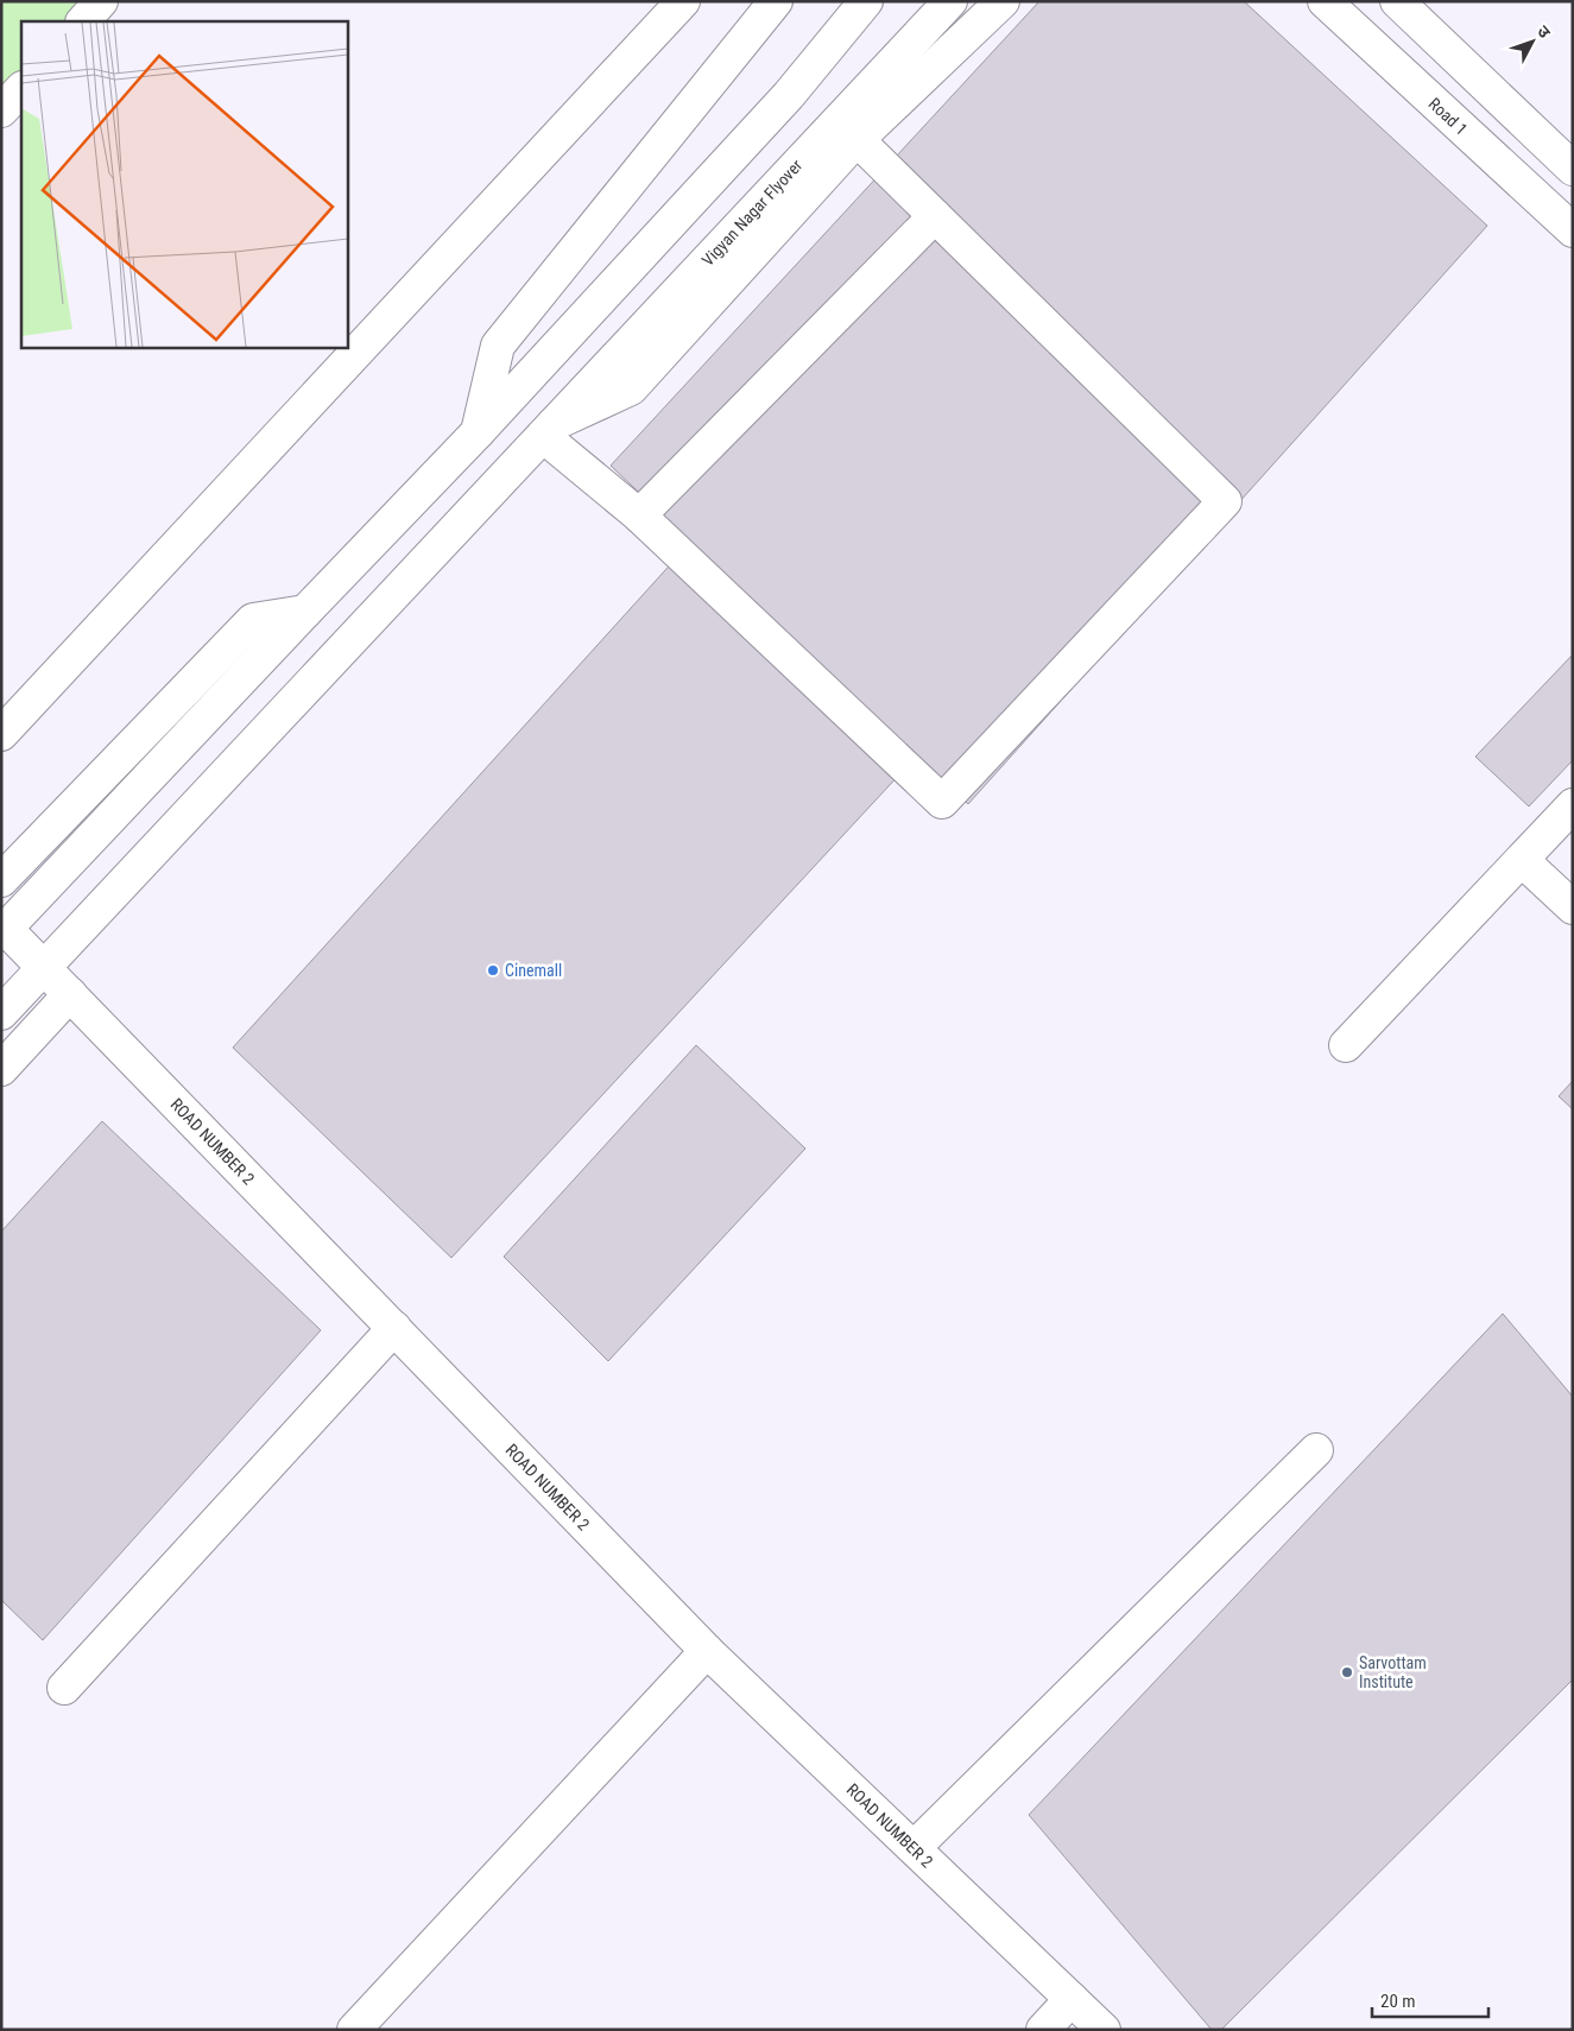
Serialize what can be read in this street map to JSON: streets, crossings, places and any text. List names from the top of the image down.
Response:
{
  "streets": {
    "street": ["Road 1", "Vigyan Nagar Flyover", "ROAD NUMBER 2"]
  },
  "crossings": [
    ["Vigyan Nagar Flyover", "ROAD NUMBER 2"]
  ],
  "places": ["Cinemall", "Sarvottam Institute"],
  "scale_bar": "20 m",
  "north": "top right"
}
